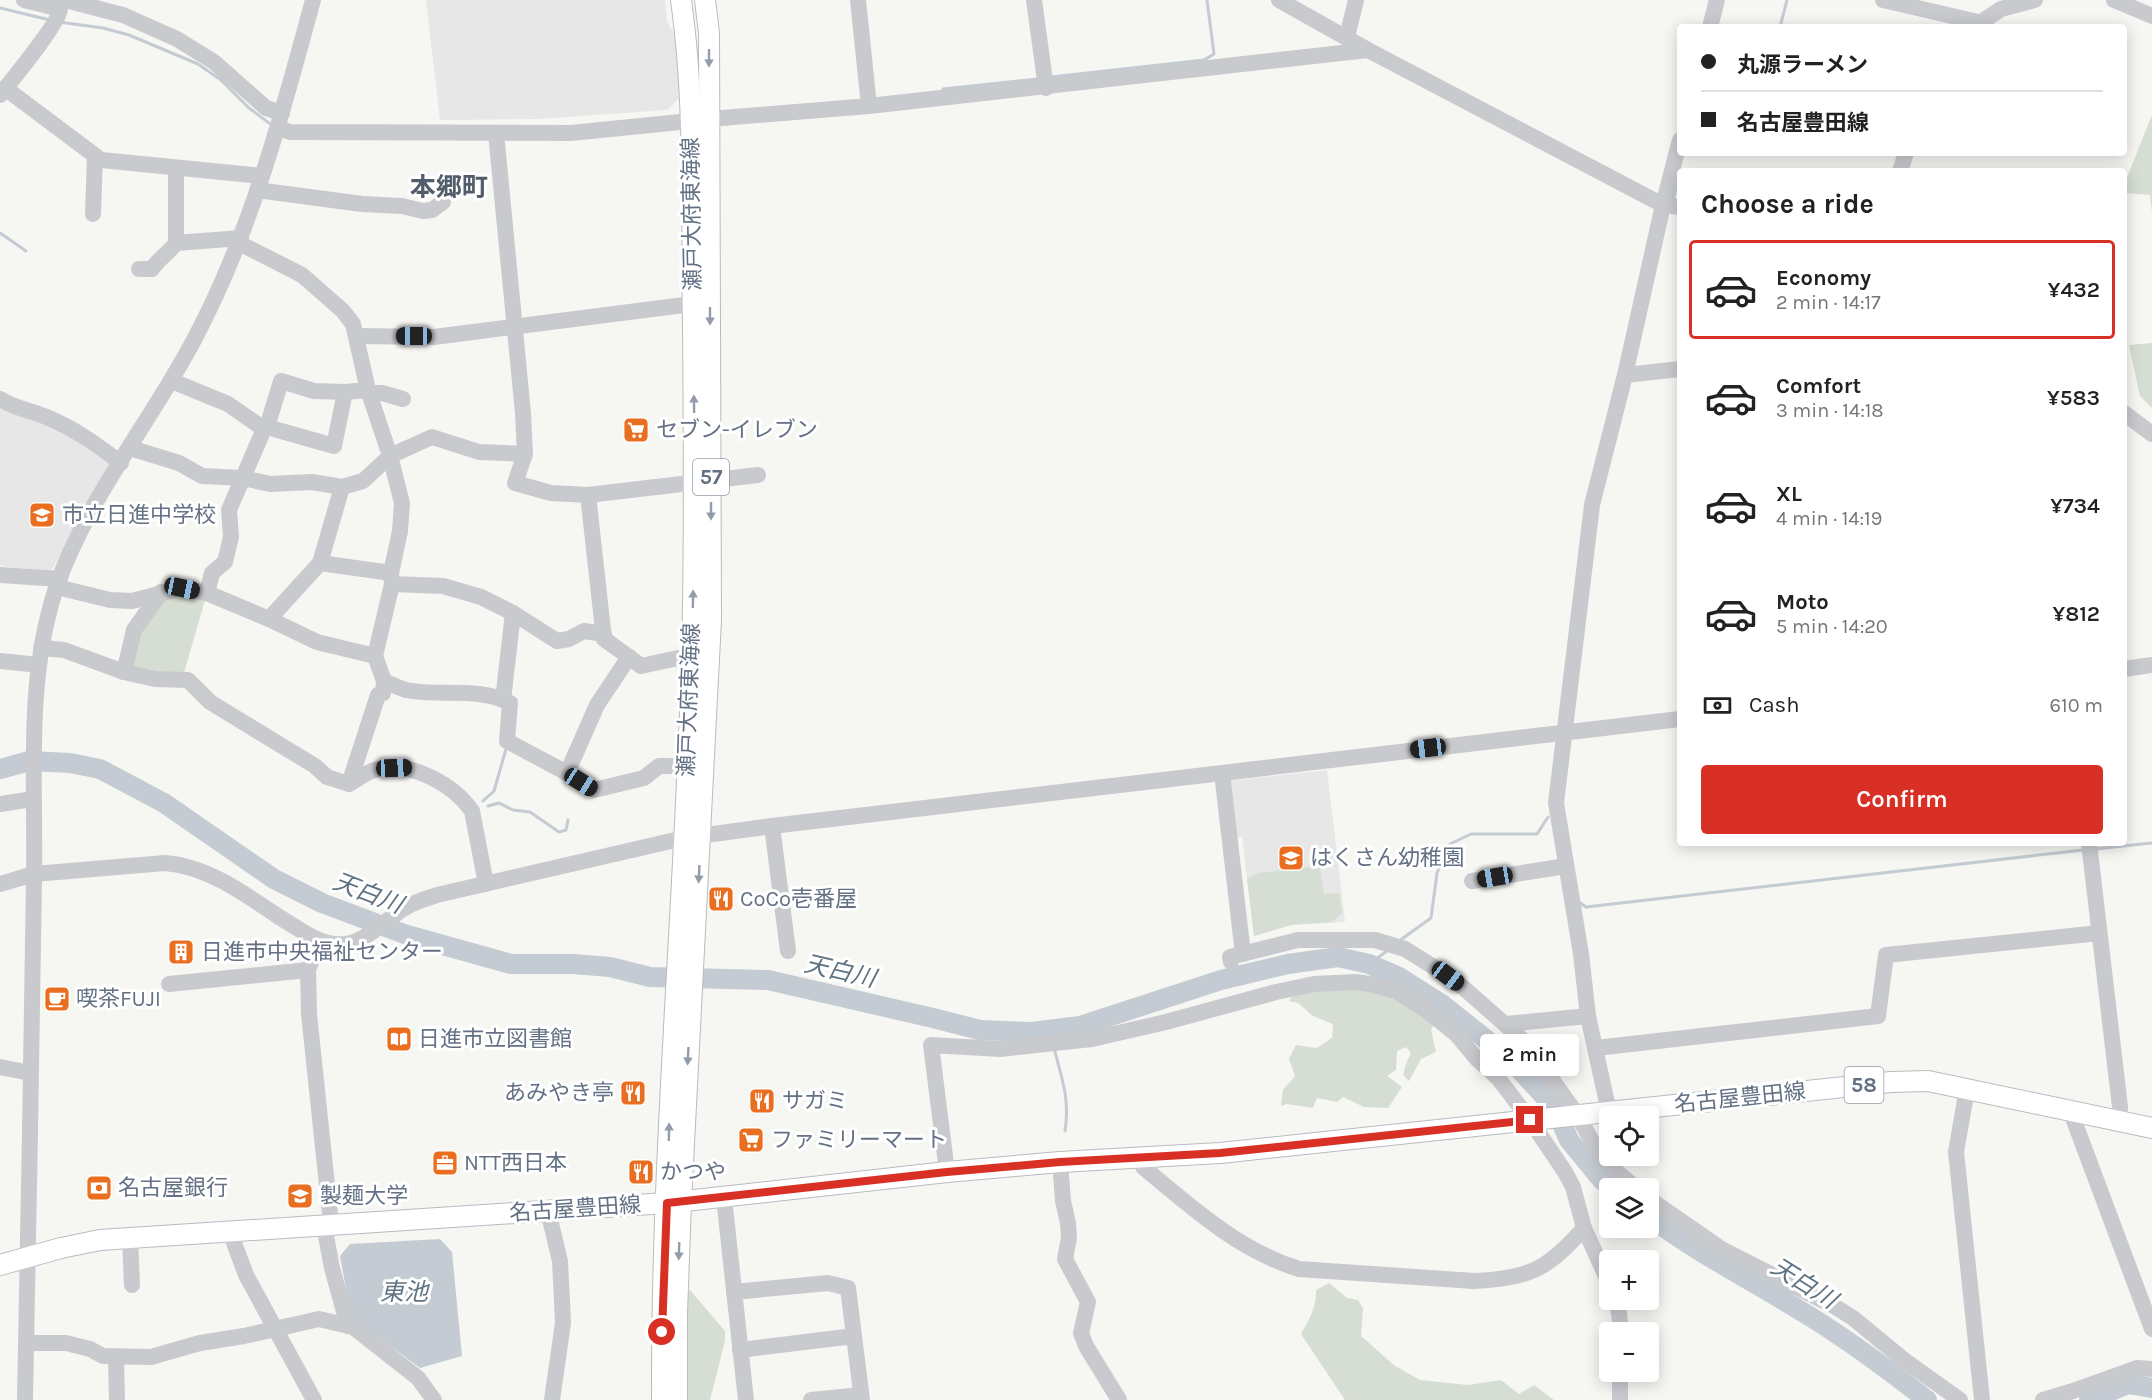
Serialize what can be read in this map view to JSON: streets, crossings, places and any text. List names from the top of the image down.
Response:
{
  "streets": {
    "main road": [
      "瀬戸大府東海線",
      "57",
      "58",
      "名古屋豊田線"
    ]
  },
  "crossings": [
    ["瀬戸大府東海線", "名古屋豊田線"]
  ],
  "districts": ["本郷町"],
  "water": ["天白川", "東池"],
  "places": {
    "supermarket": ["セブン-イレブン", "ファミリーマート"],
    "school or university": ["市立日進中学校", "はくさん幼稚園", "製麺大学"],
    "restaurant": [
      "CoCo壱番屋",
      "あみやき亭",
      "サガミ",
      "かつや"
    ],
    "building": ["日進市中央福祉センター"],
    "cafe": ["喫茶FUJI"],
    "library": ["日進市立図書館"],
    "office": ["NTT西日本"],
    "bank": ["名古屋銀行"]
  },
  "page": {
    "banner": ["丸源ラーメン", "名古屋豊田線"],
    "heading": "Choose a ride",
    "list": [
      {
        "name": "Economy",
        "note": "2 min · 14:17",
        "value": "¥432"
      },
      {
        "name": "Comfort",
        "note": "3 min · 14:18",
        "value": "¥583"
      },
      {
        "name": "XL",
        "note": "4 min · 14:19",
        "value": "¥734"
      },
      {
        "name": "Moto",
        "note": "5 min · 14:20",
        "value": "¥812"
      }
    ],
    "pay": ["Cash", "610 m"],
    "buttons": "Confirm",
    "bubble": "2 min",
    "map_buttons": ["+", "−"]
  }
}
